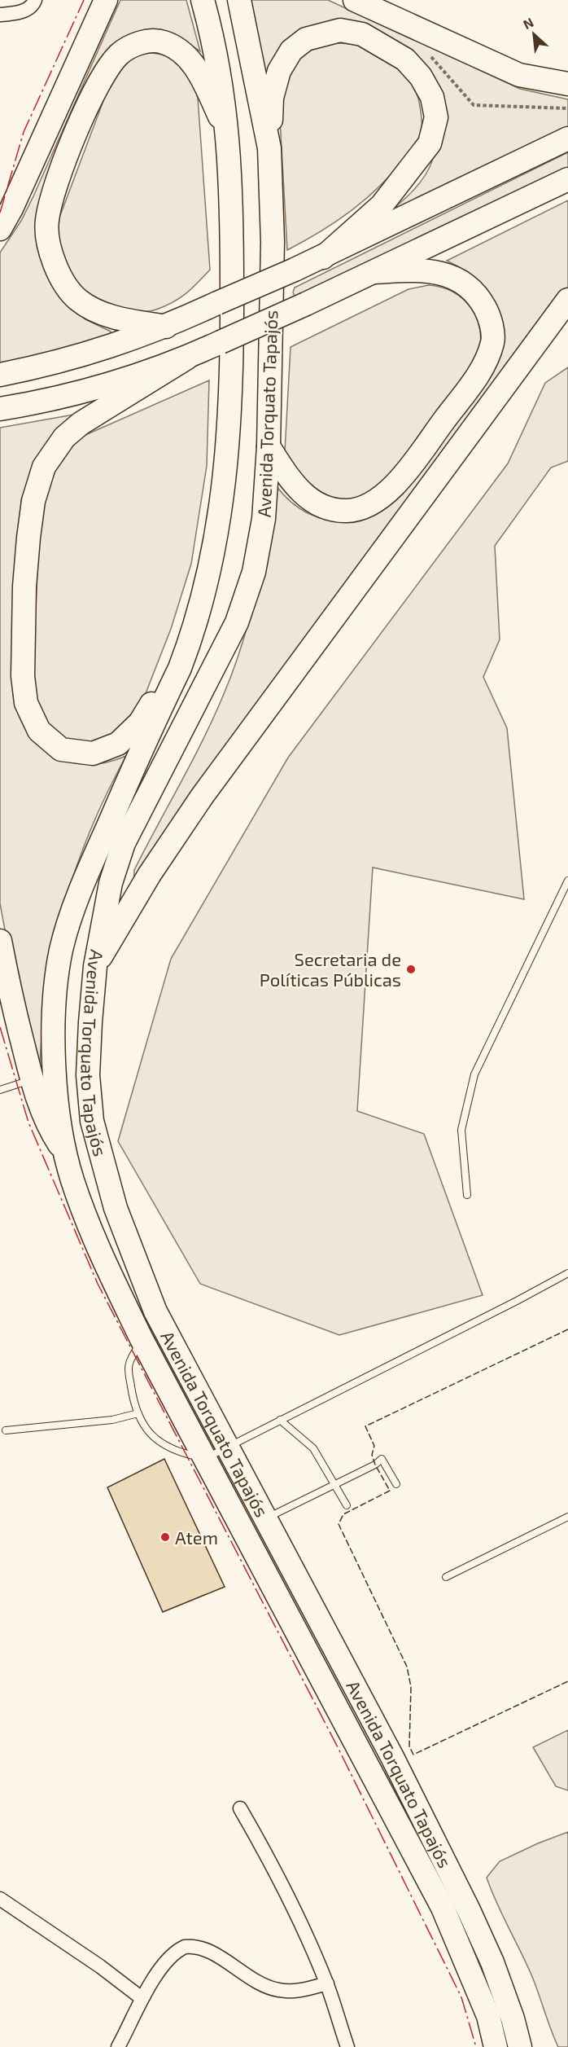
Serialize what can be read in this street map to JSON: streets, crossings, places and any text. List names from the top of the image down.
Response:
{
  "streets": {
    "highway": ["Avenida Torquato Tapajós"]
  },
  "places": ["Secretaria de Políticas Públicas", "Atem"],
  "north": "top left"
}
